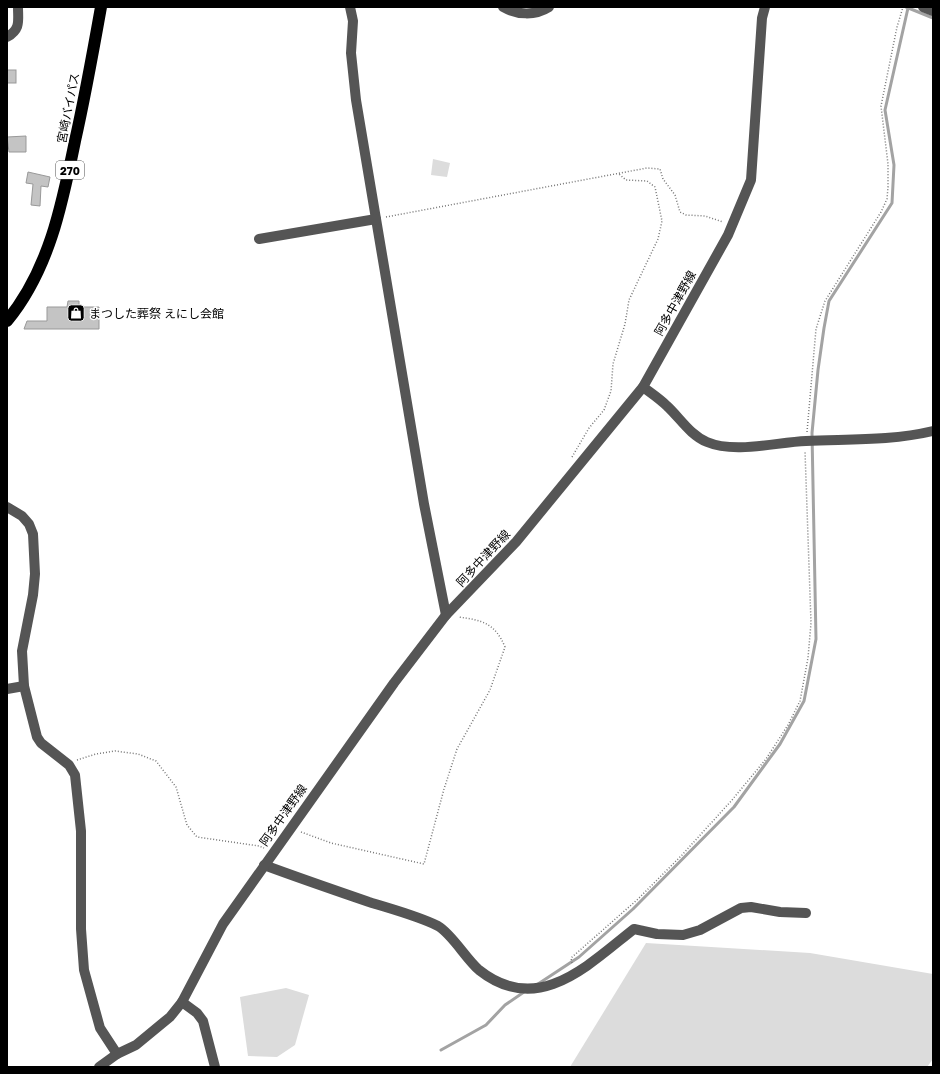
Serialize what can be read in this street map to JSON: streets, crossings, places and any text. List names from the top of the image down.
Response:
{
  "streets": {
    "highway": ["宮崎バイパス", "270"],
    "street": ["阿多中津野線"]
  },
  "places": {
    "shop": ["まつした葬祭 えにし会館"]
  }
}
